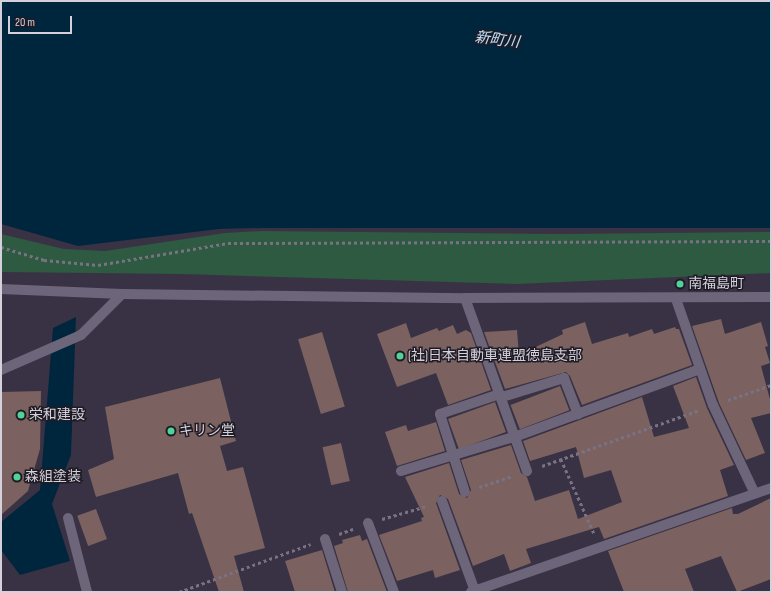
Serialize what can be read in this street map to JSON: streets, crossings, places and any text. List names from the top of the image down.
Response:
{
  "water": ["新町川"],
  "places": [
    "南福島町",
    "(社)日本自動車連盟徳島支部",
    "栄和建設",
    "キリン堂",
    "森組塗装"
  ],
  "scale_bar": "20 m"
}
